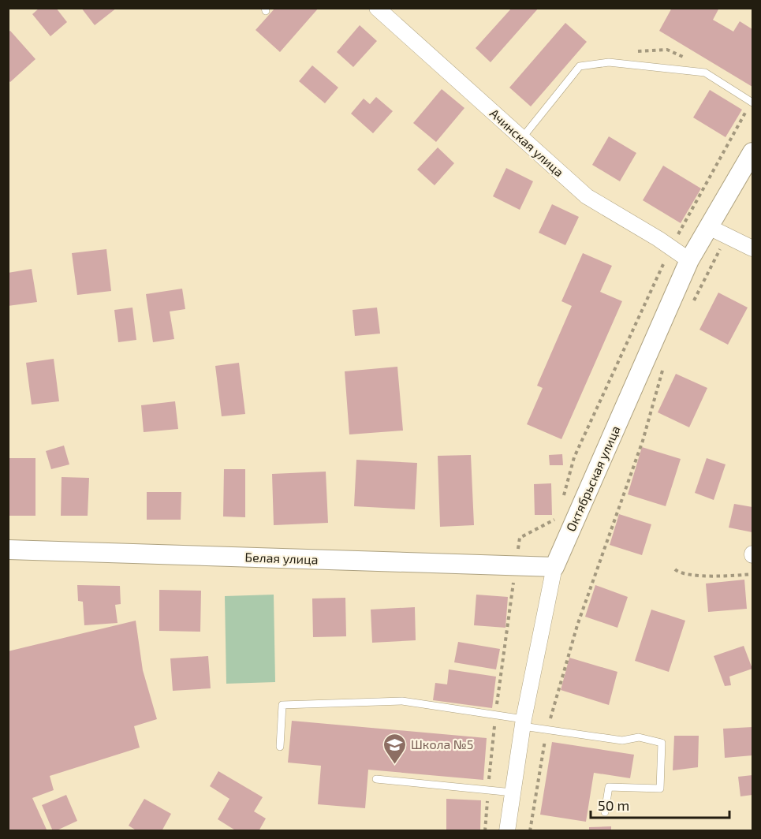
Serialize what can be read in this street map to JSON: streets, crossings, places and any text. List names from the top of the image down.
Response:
{
  "streets": {
    "street": ["Ачинская улица", "Октябрьская улица", "Белая улица"]
  },
  "crossings": [
    ["Ачинская улица", "Октябрьская улица"],
    ["Октябрьская улица", "Белая улица"]
  ],
  "places": {
    "school or university": ["Школа №5"]
  },
  "scale_bar": "50 m"
}
